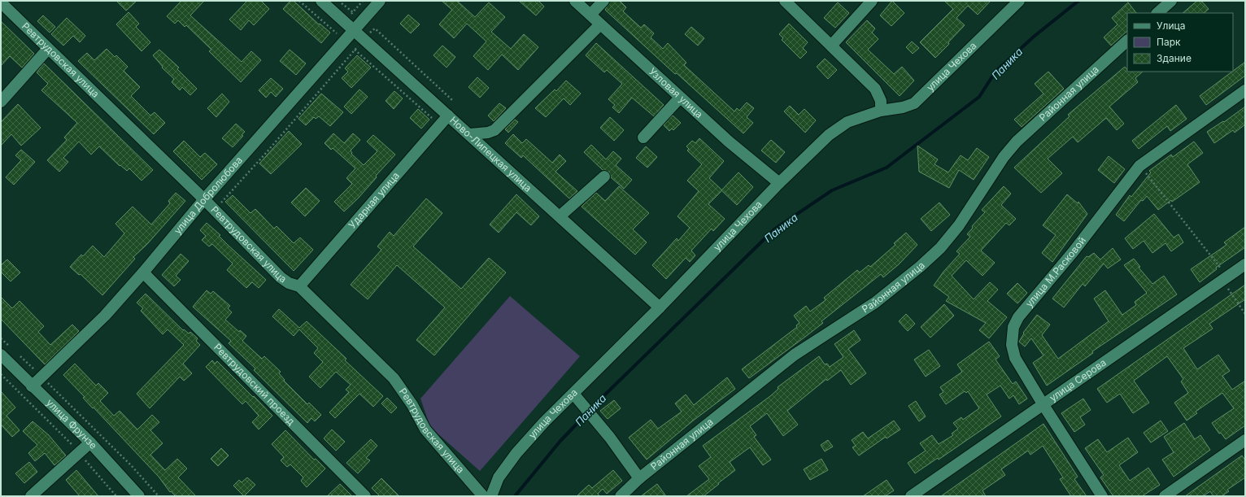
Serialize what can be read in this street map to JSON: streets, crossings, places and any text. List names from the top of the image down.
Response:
{
  "streets": {
    "street": [
      "Ревтрудовская улица",
      "улица Чехова",
      "Узловая улица",
      "Районная улица",
      "Ново-Липецкая улица",
      "улица Добролюбова",
      "Ударная улица",
      "улица М.Расковой",
      "улица Серова",
      "Ревтрудовский проезд",
      "улица Фрунзе"
    ]
  },
  "crossings": [
    ["Ревтрудовская улица", "улица Добролюбова"],
    ["Ревтрудовская улица", "Ударная улица"],
    ["улица Чехова", "Узловая улица"],
    ["улица Чехова", "Ново-Липецкая улица"],
    ["Ново-Липецкая улица", "улица Добролюбова"],
    ["Ново-Липецкая улица", "Ударная улица"],
    ["улица Добролюбова", "Ревтрудовский проезд"],
    ["улица Добролюбова", "улица Фрунзе"],
    ["улица М.Расковой", "улица Серова"]
  ],
  "water": ["Паника"],
  "legend": ["Улица", "Парк", "Здание"]
}
